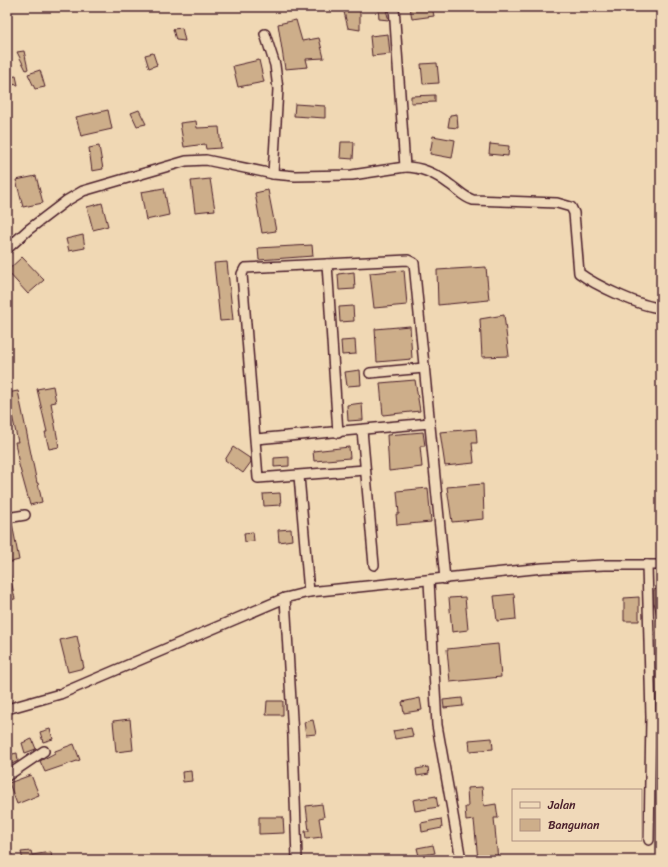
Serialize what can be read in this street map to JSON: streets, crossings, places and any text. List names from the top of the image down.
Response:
{
  "legend": ["Jalan", "Bangunan"]
}
